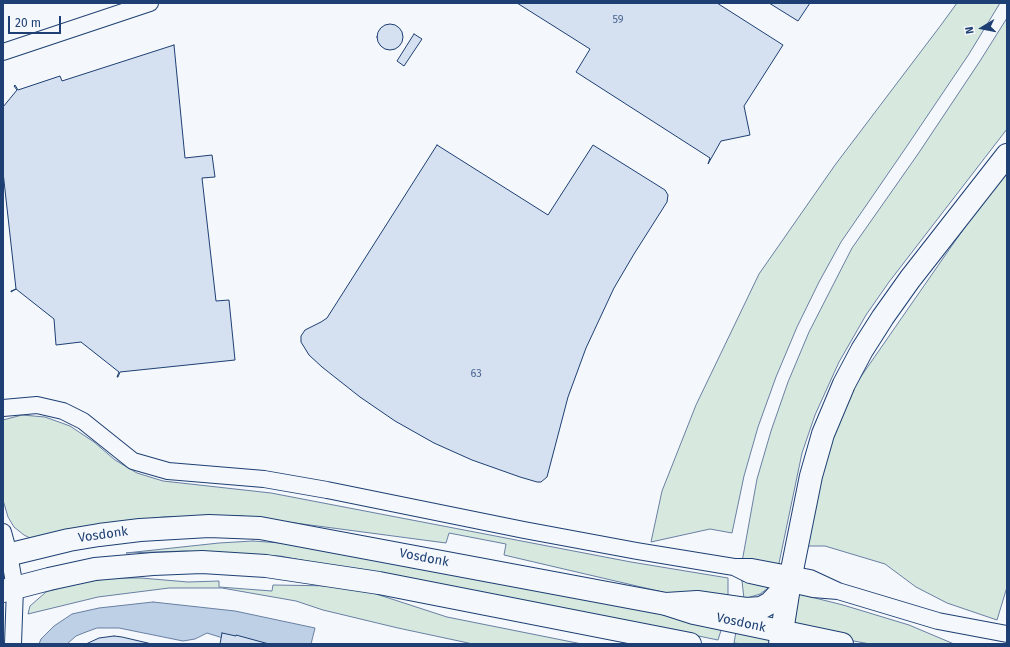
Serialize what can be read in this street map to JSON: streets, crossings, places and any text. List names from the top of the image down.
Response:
{
  "streets": {
    "main road": ["Vosdonk"]
  },
  "house_numbers": ["59", "63"],
  "scale_bar": "20 m",
  "north": "left"
}
